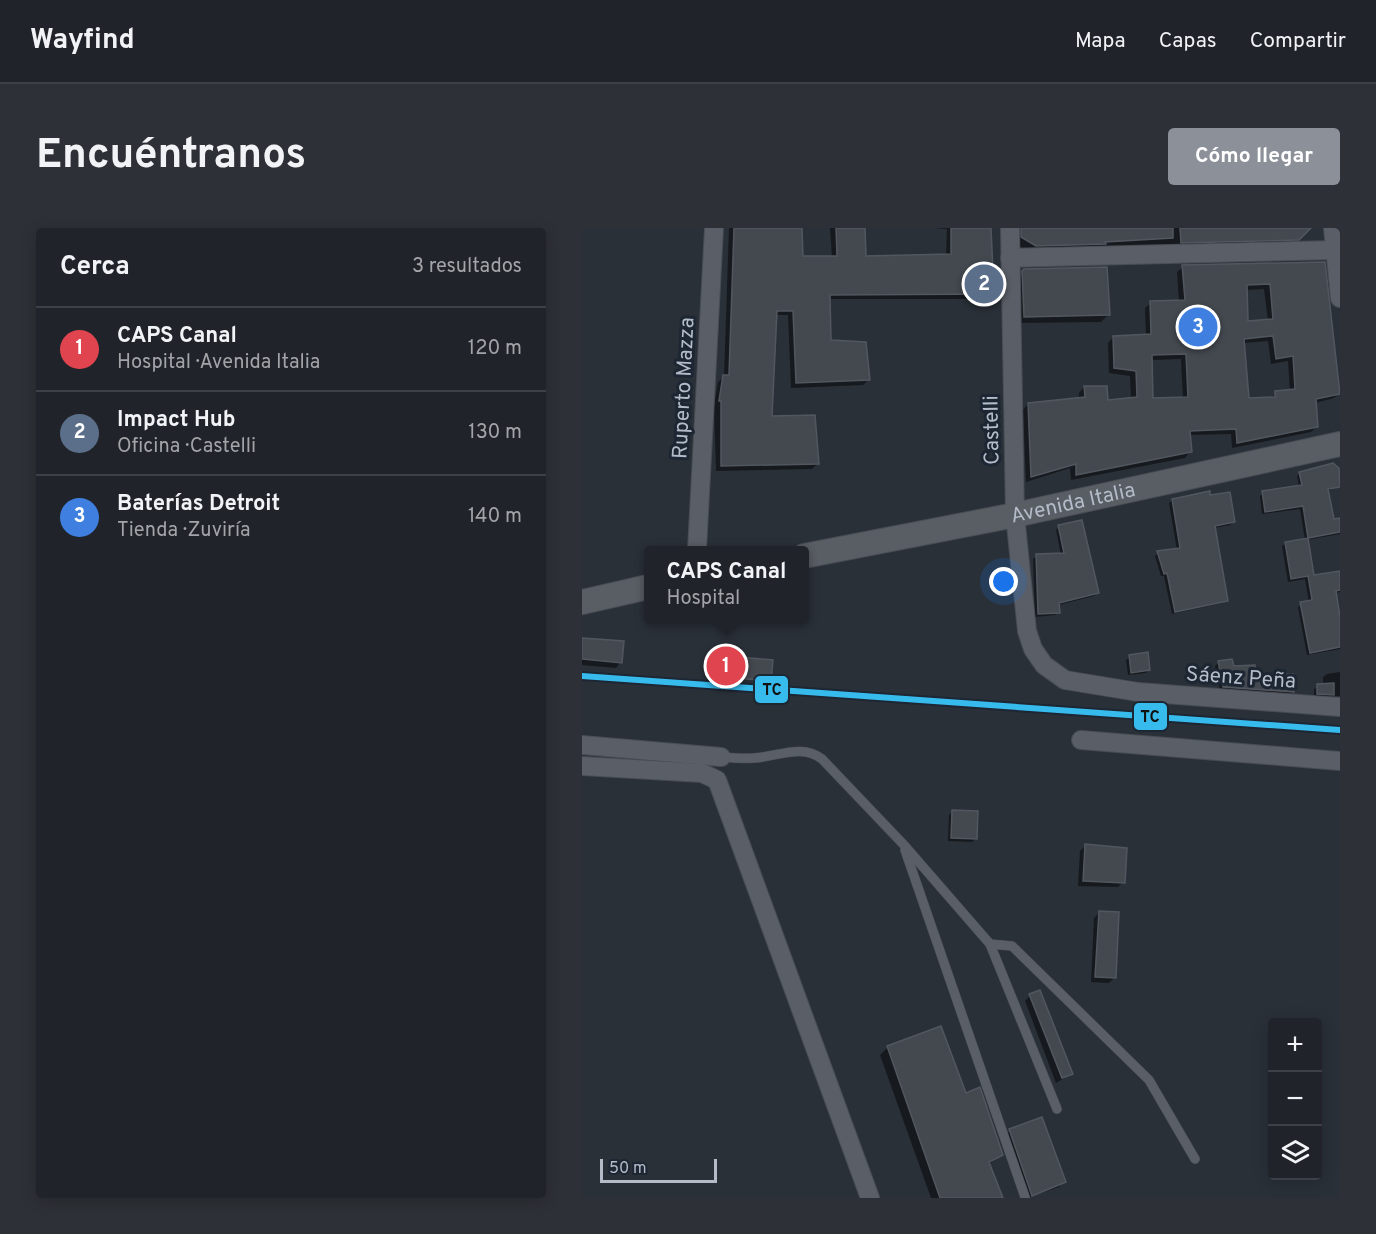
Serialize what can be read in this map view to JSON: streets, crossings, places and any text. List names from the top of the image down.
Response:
{
  "streets": {
    "street": [
      "Ruperto Mazza",
      "Castelli",
      "Avenida Italia",
      "Sáenz Peña"
    ]
  },
  "crossings": [
    ["Castelli", "Avenida Italia"],
    ["Castelli", "Sáenz Peña"]
  ],
  "lines": ["transit line TC"],
  "scale_bar": "50 m",
  "page": {
    "header": "Wayfind",
    "nav": ["Mapa", "Capas", "Compartir"],
    "buttons": "Cómo llegar",
    "title": "Encuéntranos",
    "heading": ["Cerca", "3 resultados"],
    "pins": ["2", "3", "1"],
    "list": [
      {
        "mark": "1",
        "name": "CAPS Canal",
        "note": "Hospital · Avenida Italia",
        "value": "120 m"
      },
      {
        "mark": "2",
        "name": "Impact Hub",
        "note": "Oficina · Castelli",
        "value": "130 m"
      },
      {
        "mark": "3",
        "name": "Baterías Detroit",
        "note": "Tienda · Zuviría",
        "value": "140 m"
      }
    ],
    "popup": ["CAPS Canal", "Hospital"],
    "map_buttons": ["+", "−"],
    "scale": "50 m"
  }
}
